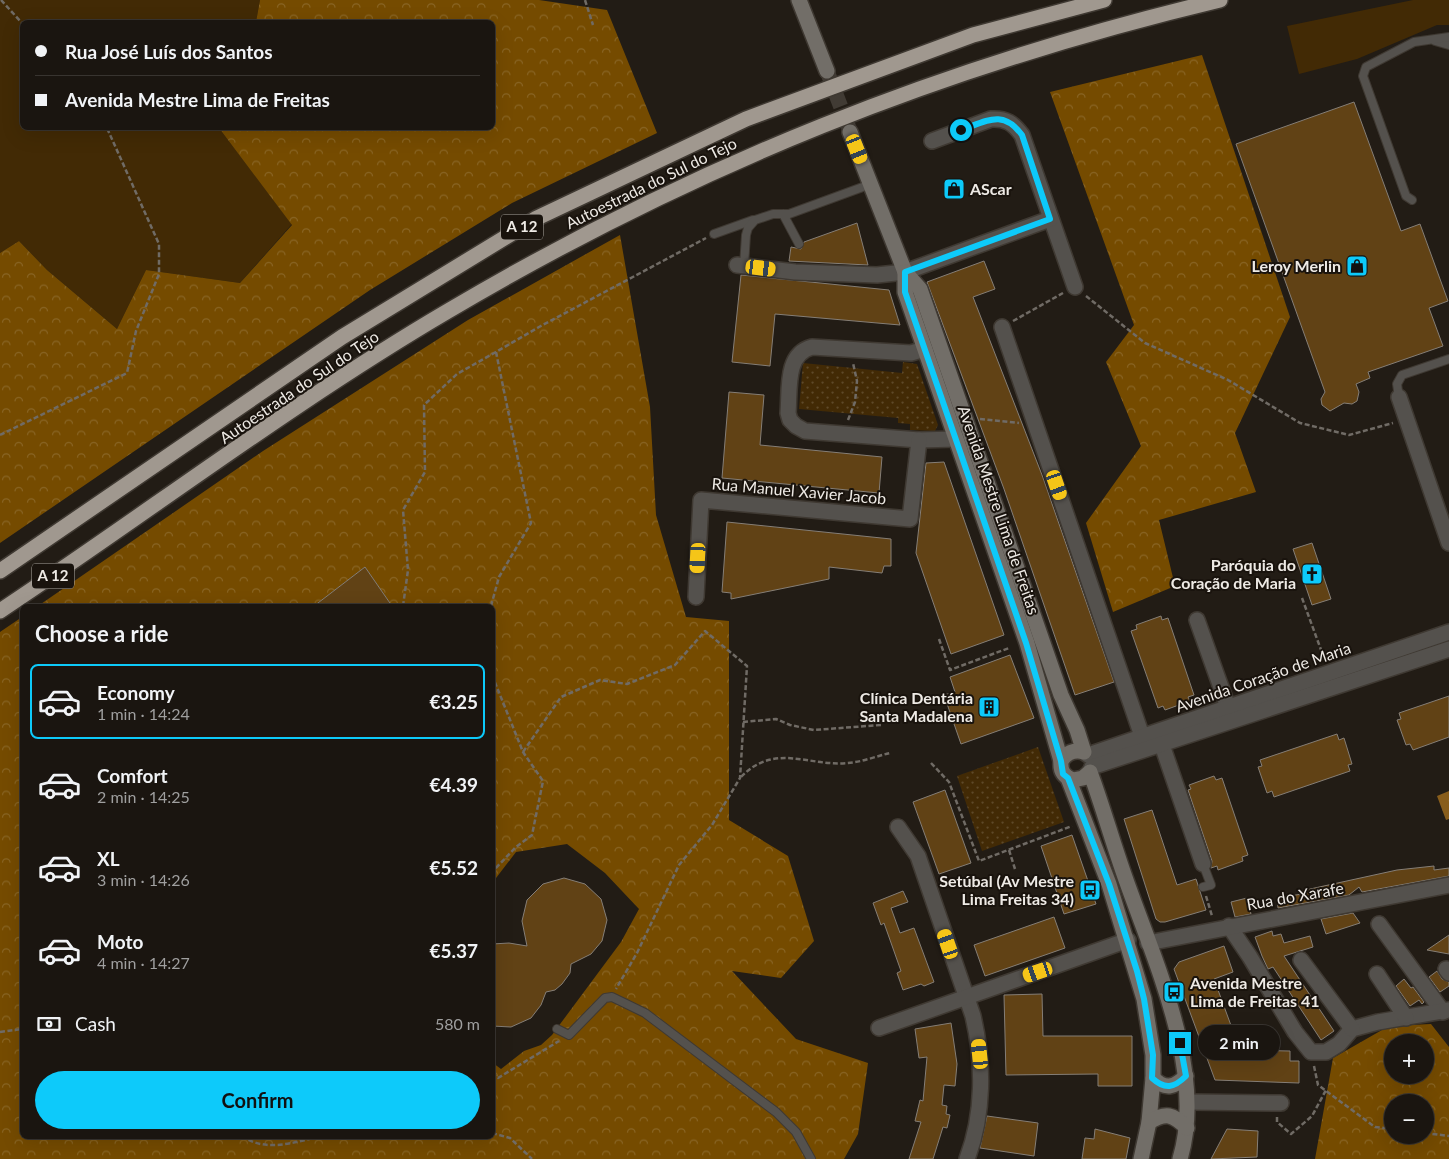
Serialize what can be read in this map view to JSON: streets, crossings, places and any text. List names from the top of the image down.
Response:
{
  "streets": {
    "highway": ["Autoestrada do Sul do Tejo", "A 12"],
    "main road": ["Avenida Mestre Lima de Freitas"],
    "street": ["Rua Manuel Xavier Jacob", "Avenida Coração de Maria", "Rua do Xarafe"]
  },
  "crossings": [
    ["Avenida Mestre Lima de Freitas", "Avenida Coração de Maria"],
    ["Avenida Mestre Lima de Freitas", "Rua do Xarafe"]
  ],
  "places": {
    "shop": ["AScar", "Leroy Merlin"],
    "church": ["Paróquia do Coração de Maria"],
    "building": ["Clínica Dentária Santa Madalena"],
    "bus stop": ["Setúbal (Av Mestre Lima Freitas 34)", "Avenida Mestre Lima de Freitas 41"]
  },
  "page": {
    "banner": ["Rua José Luís dos Santos", "Avenida Mestre Lima de Freitas"],
    "heading": "Choose a ride",
    "list": [
      {
        "name": "Economy",
        "note": "1 min · 14:24",
        "value": "€3.25"
      },
      {
        "name": "Comfort",
        "note": "2 min · 14:25",
        "value": "€4.39"
      },
      {
        "name": "XL",
        "note": "3 min · 14:26",
        "value": "€5.52"
      },
      {
        "name": "Moto",
        "note": "4 min · 14:27",
        "value": "€5.37"
      }
    ],
    "pay": ["Cash", "580 m"],
    "bubble": "2 min",
    "map_buttons": ["+", "−"],
    "buttons": "Confirm"
  }
}
